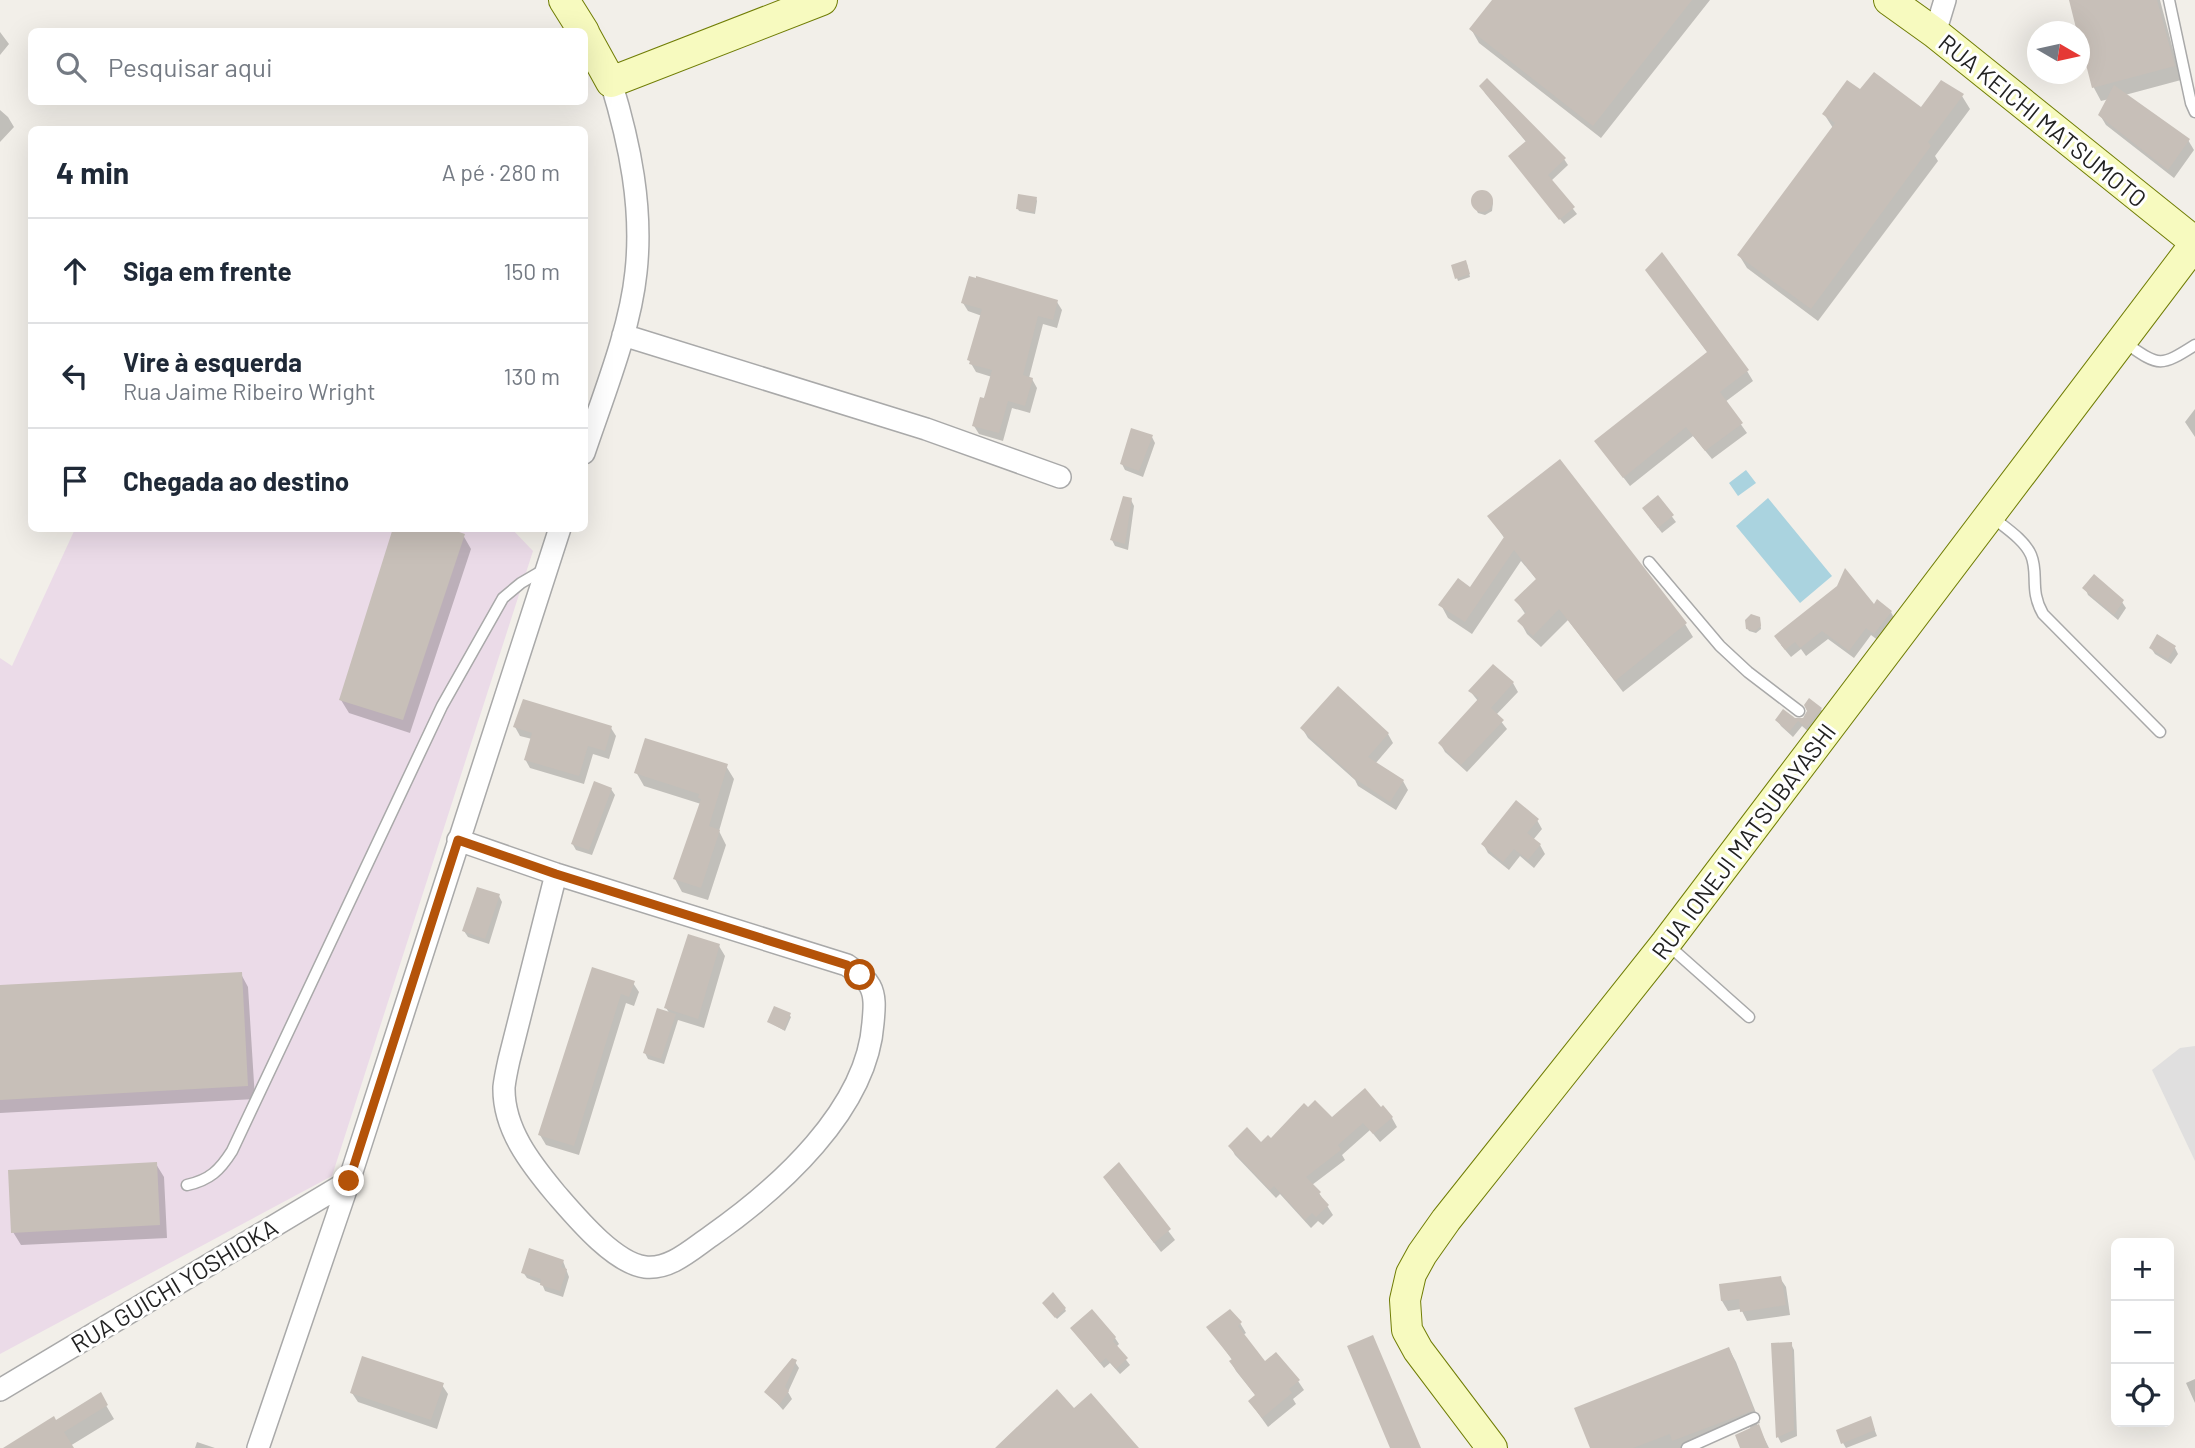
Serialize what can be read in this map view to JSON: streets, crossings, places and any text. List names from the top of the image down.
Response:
{
  "streets": {
    "main road": ["RUA KEICHI MATSUMOTO", "RUA IONEJI MATSUBAYASHI"],
    "street": ["RUA GUICHI YOSHIOKA"]
  },
  "crossings": [
    ["RUA KEICHI MATSUMOTO", "RUA IONEJI MATSUBAYASHI"]
  ],
  "north": "right",
  "page": {
    "search": "Pesquisar aqui",
    "heading": ["4 min", "A pé · 280 m"],
    "list": [
      ["Siga em frente", "150 m"],
      ["Vire à esquerda", "Rua Jaime Ribeiro Wright", "130 m"],
      "Chegada ao destino"
    ],
    "map_buttons": ["+", "−"]
  }
}
